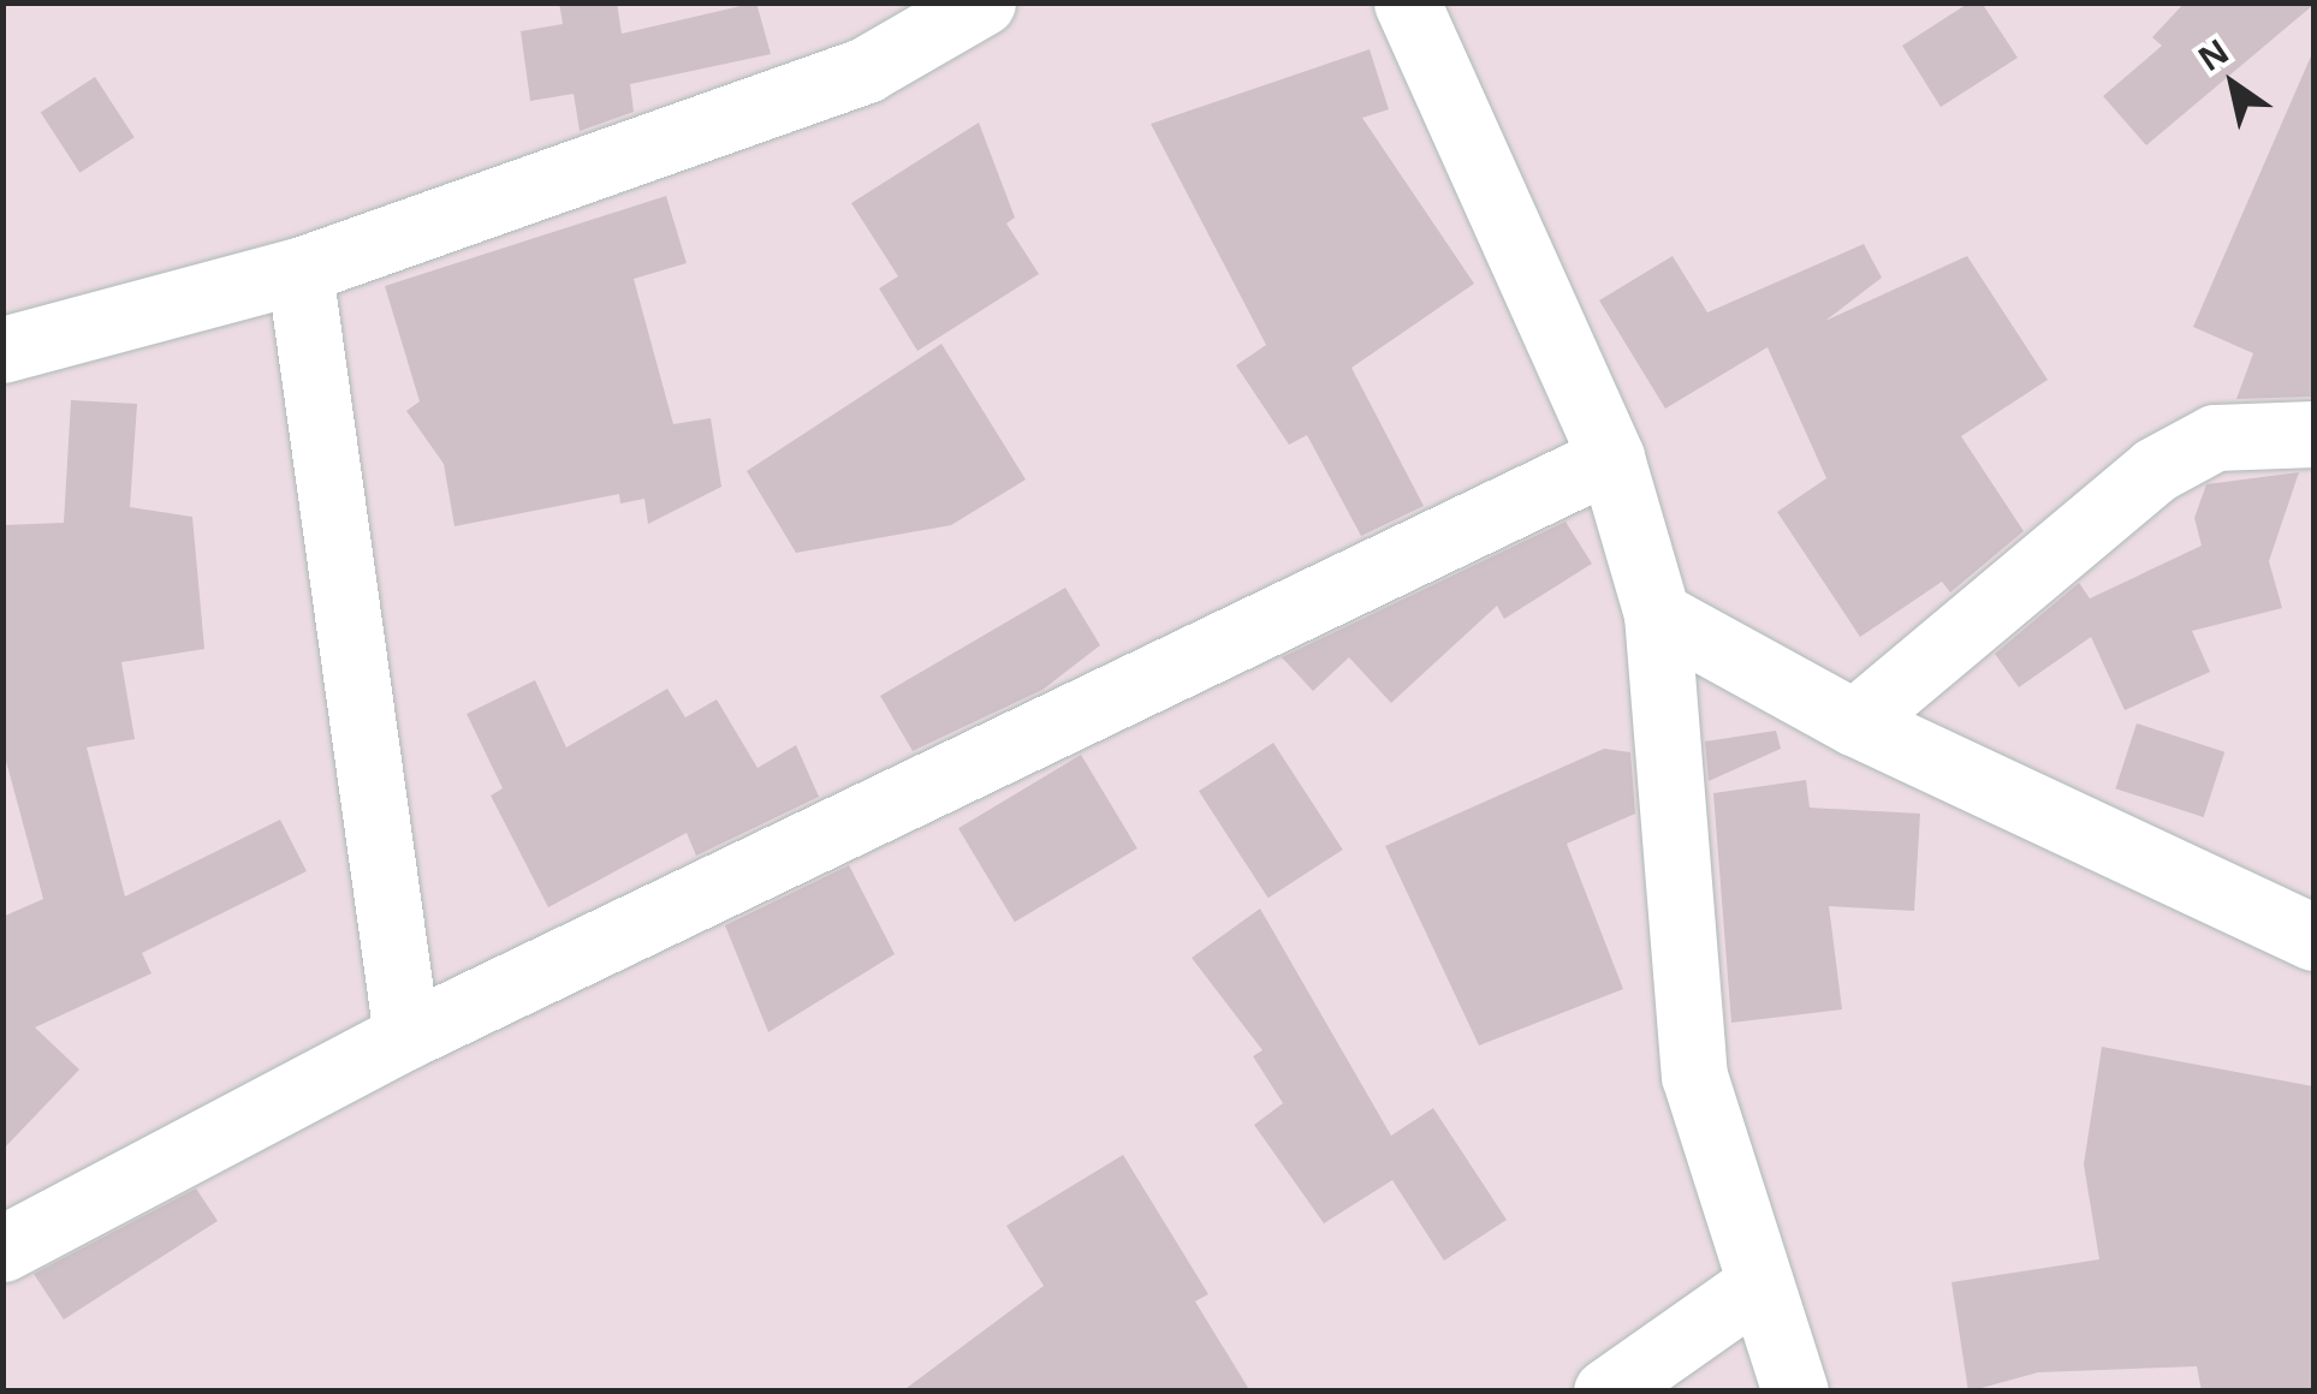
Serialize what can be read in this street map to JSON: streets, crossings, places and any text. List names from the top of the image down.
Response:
{
  "north": "top left"
}
